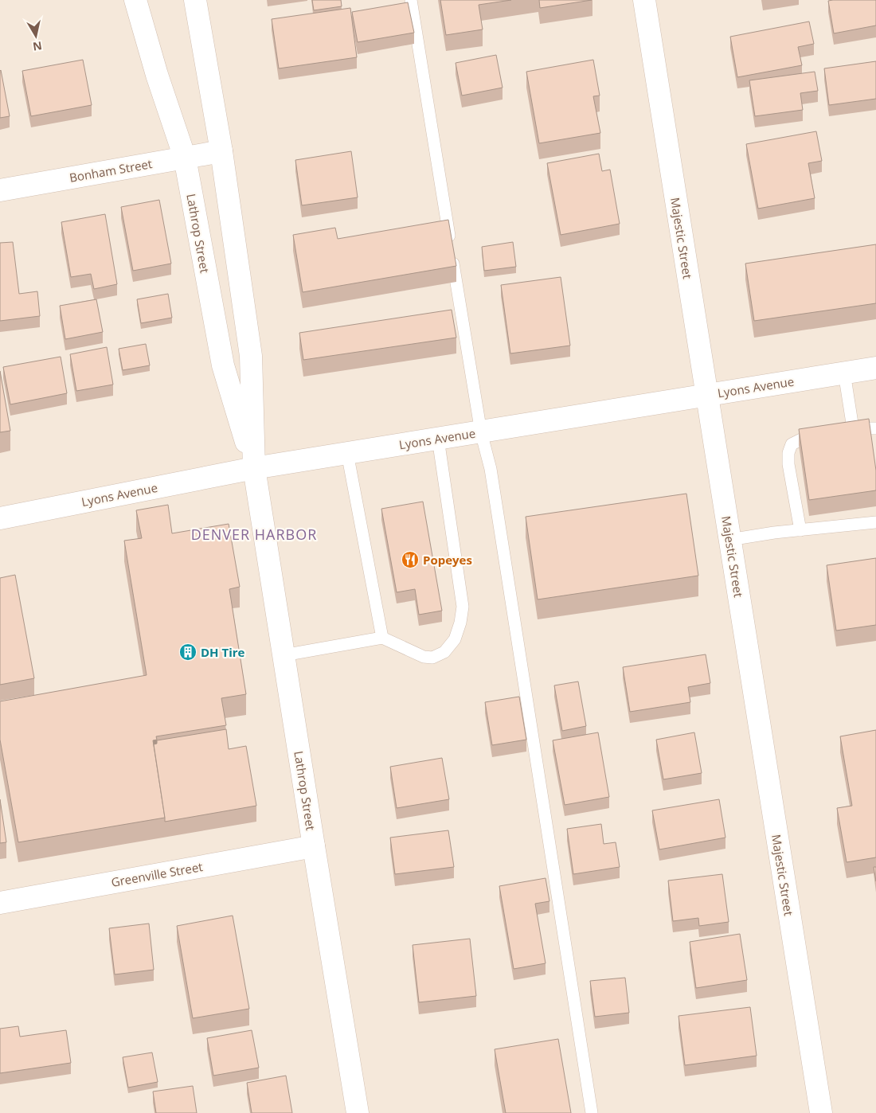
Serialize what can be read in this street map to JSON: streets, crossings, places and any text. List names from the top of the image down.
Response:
{
  "streets": {
    "street": [
      "Bonham Street",
      "Lathrop Street",
      "Majestic Street",
      "Lyons Avenue",
      "Greenville Street"
    ]
  },
  "crossings": [
    ["Bonham Street", "Lathrop Street"],
    ["Lathrop Street", "Lyons Avenue"],
    ["Lathrop Street", "Greenville Street"],
    ["Majestic Street", "Lyons Avenue"]
  ],
  "districts": ["DENVER HARBOR"],
  "places": {
    "restaurant": ["Popeyes"],
    "building": ["DH Tire"]
  },
  "north": "bottom"
}
